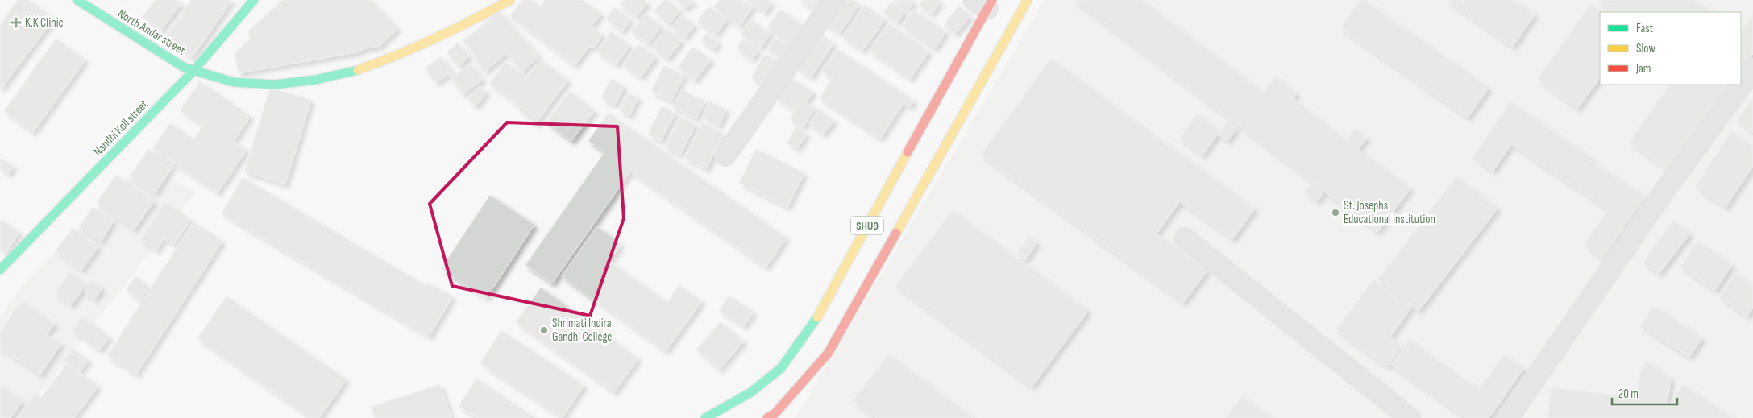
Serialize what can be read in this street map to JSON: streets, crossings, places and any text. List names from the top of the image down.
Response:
{
  "streets": {
    "main road": ["North Andar street", "Nandhi Koil street", "SHU9"]
  },
  "crossings": [
    ["North Andar street", "Nandhi Koil street"]
  ],
  "places": {
    "health": ["K.K Clinic"],
    "other": ["St. Josephs Educational institution", "Shrimati Indira Gandhi College"]
  },
  "legend": ["Fast", "Slow", "Jam"],
  "scale_bar": "20 m"
}
